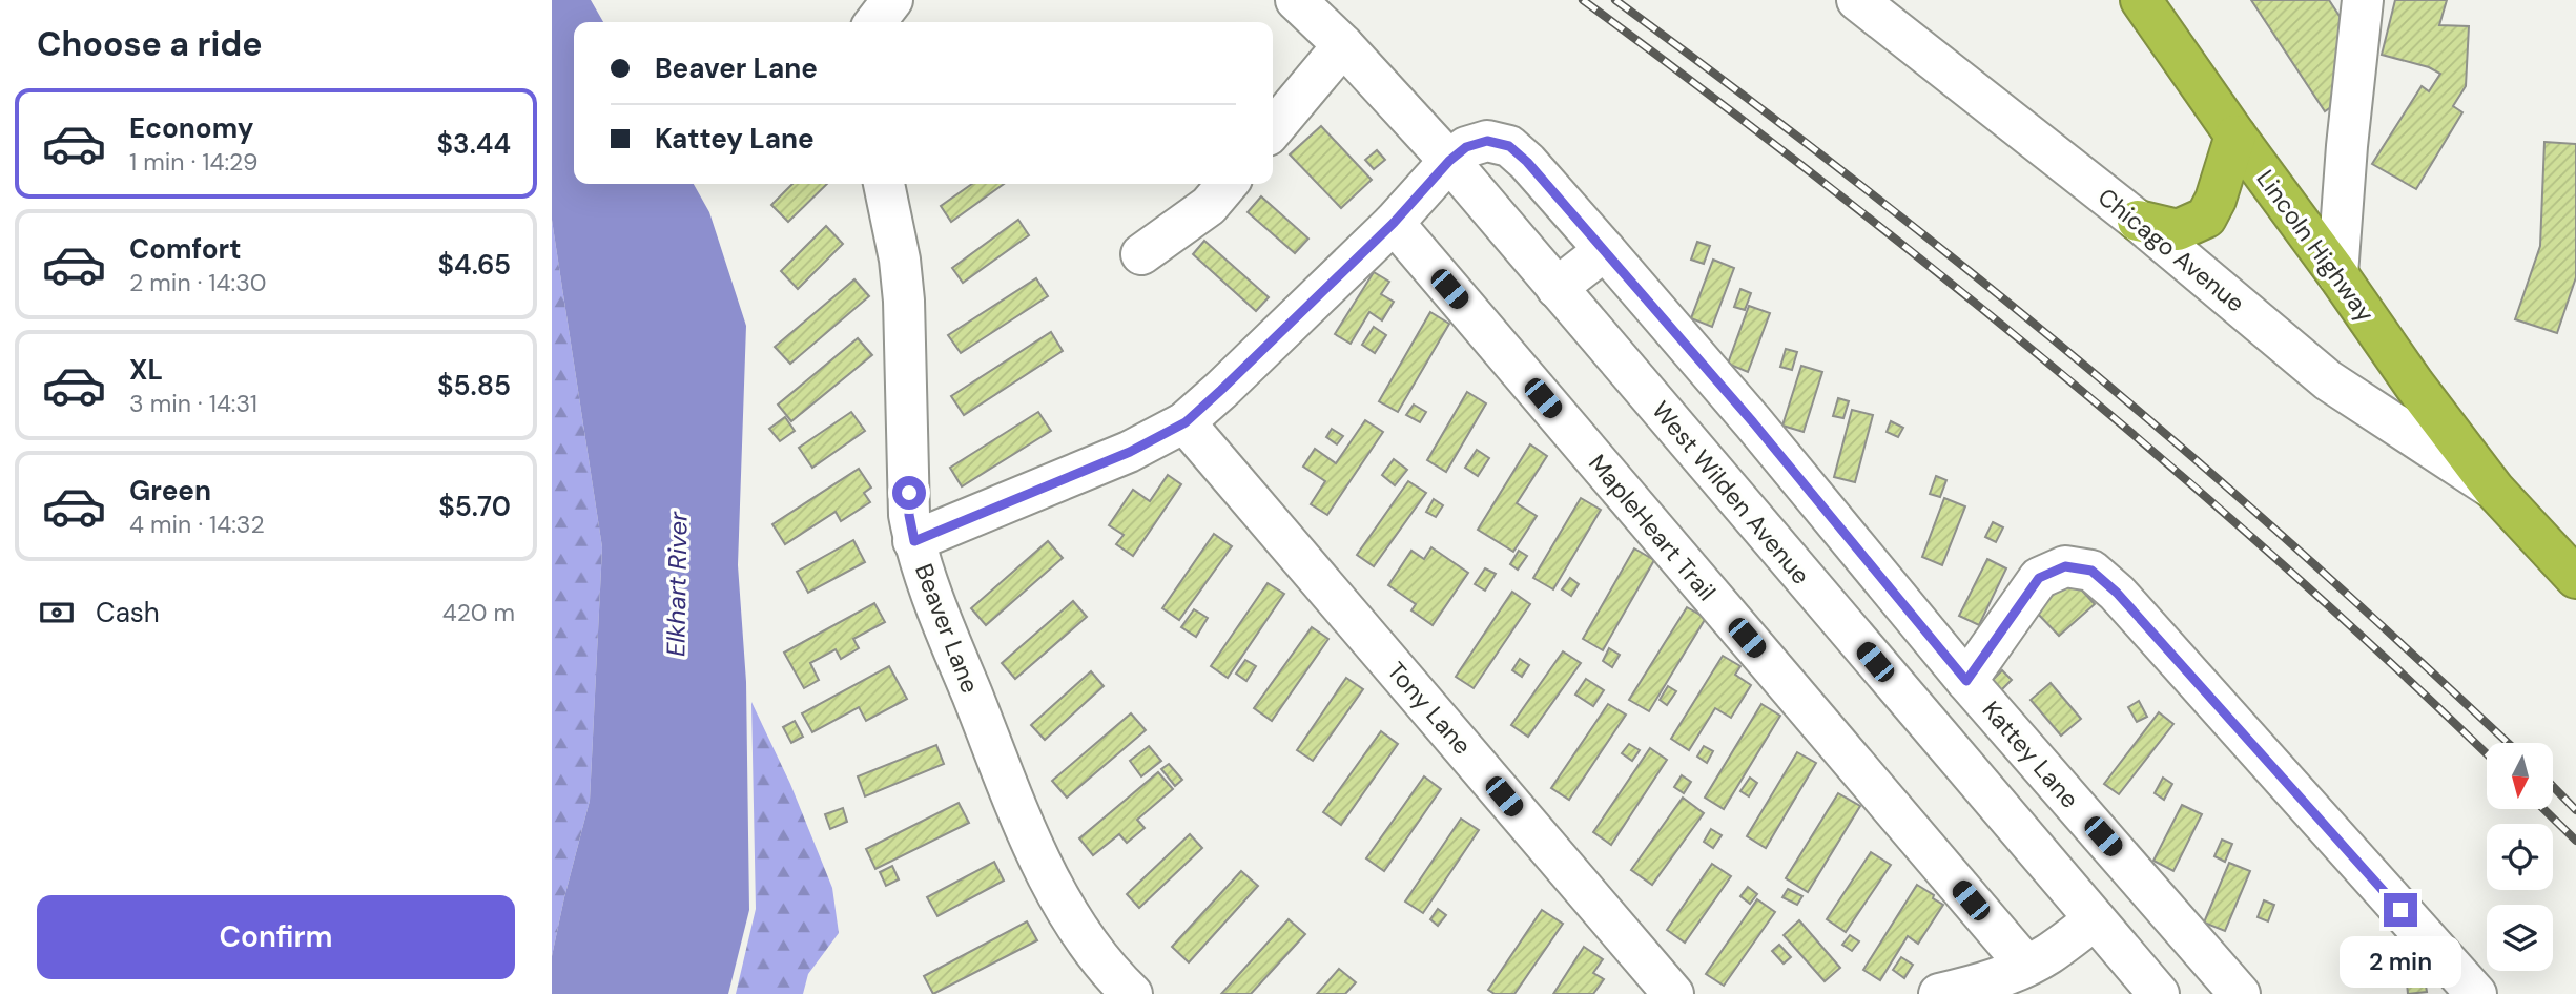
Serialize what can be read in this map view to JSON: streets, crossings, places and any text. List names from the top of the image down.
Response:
{
  "streets": {
    "highway": ["Lincoln Highway"],
    "street": [
      "Chicago Avenue",
      "West Wilden Avenue",
      "MapleHeart Trail",
      "Beaver Lane",
      "Tony Lane",
      "Kattey Lane"
    ]
  },
  "crossings": [
    ["Lincoln Highway", "Chicago Avenue"],
    ["West Wilden Avenue", "Kattey Lane"],
    ["MapleHeart Trail", "Kattey Lane"],
    ["Beaver Lane", "Kattey Lane"],
    ["Tony Lane", "Kattey Lane"]
  ],
  "water": ["Elkhart River"],
  "north": "bottom",
  "page": {
    "heading": "Choose a ride",
    "banner": ["Beaver Lane", "Kattey Lane"],
    "list": [
      {
        "name": "Economy",
        "note": "1 min · 14:29",
        "value": "$3.44"
      },
      {
        "name": "Comfort",
        "note": "2 min · 14:30",
        "value": "$4.65"
      },
      {
        "name": "XL",
        "note": "3 min · 14:31",
        "value": "$5.85"
      },
      {
        "name": "Green",
        "note": "4 min · 14:32",
        "value": "$5.70"
      }
    ],
    "pay": ["Cash", "420 m"],
    "buttons": "Confirm",
    "bubble": "2 min"
  }
}
